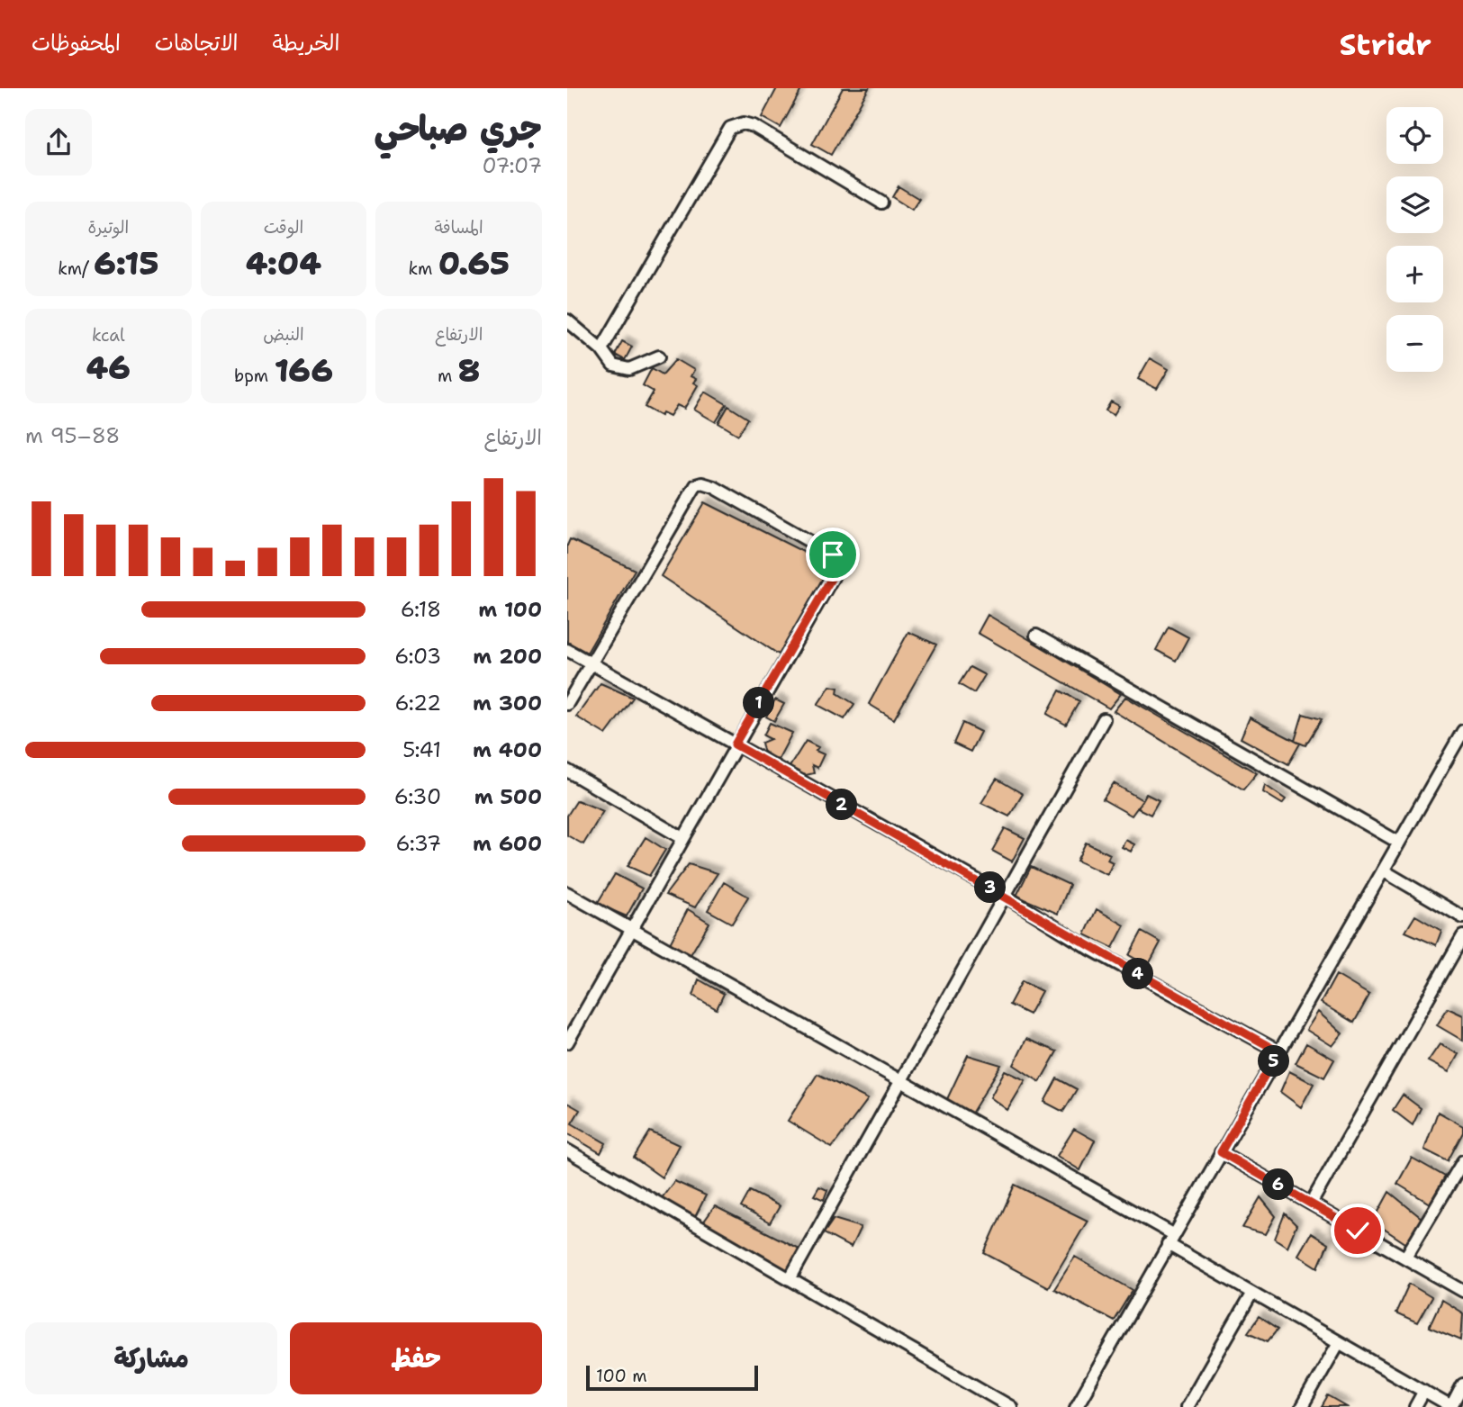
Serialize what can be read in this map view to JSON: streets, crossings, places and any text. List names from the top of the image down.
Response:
{
  "scale_bar": "100 m",
  "page": {
    "header": "Stridr",
    "nav": ["الخريطة", "الاتجاهات", "المحفوظات"],
    "heading": ["جري صباحي", "07:07"],
    "map_buttons": ["+", "−"],
    "stats": [
      ["المسافة", "0.65 km"],
      ["الوقت", "4:04"],
      ["الوتيرة", "6:15 /km"],
      ["الارتفاع", "8 m"],
      ["النبض", "166 bpm"],
      ["kcal", "46"]
    ],
    "chart": ["الارتفاع", "88–95 m"],
    "list": [
      {
        "name": "100 m",
        "note": "6:18"
      },
      {
        "name": "200 m",
        "note": "6:03"
      },
      {
        "name": "300 m",
        "note": "6:22"
      },
      {
        "name": "400 m",
        "note": "5:41"
      },
      {
        "name": "500 m",
        "note": "6:30"
      },
      {
        "name": "600 m",
        "note": "6:37"
      }
    ],
    "pins": [
      "1",
      "2",
      "3",
      "4",
      "5",
      "6"
    ],
    "buttons": ["حفظ", "مشاركة"],
    "scale": "100 m"
  }
}
